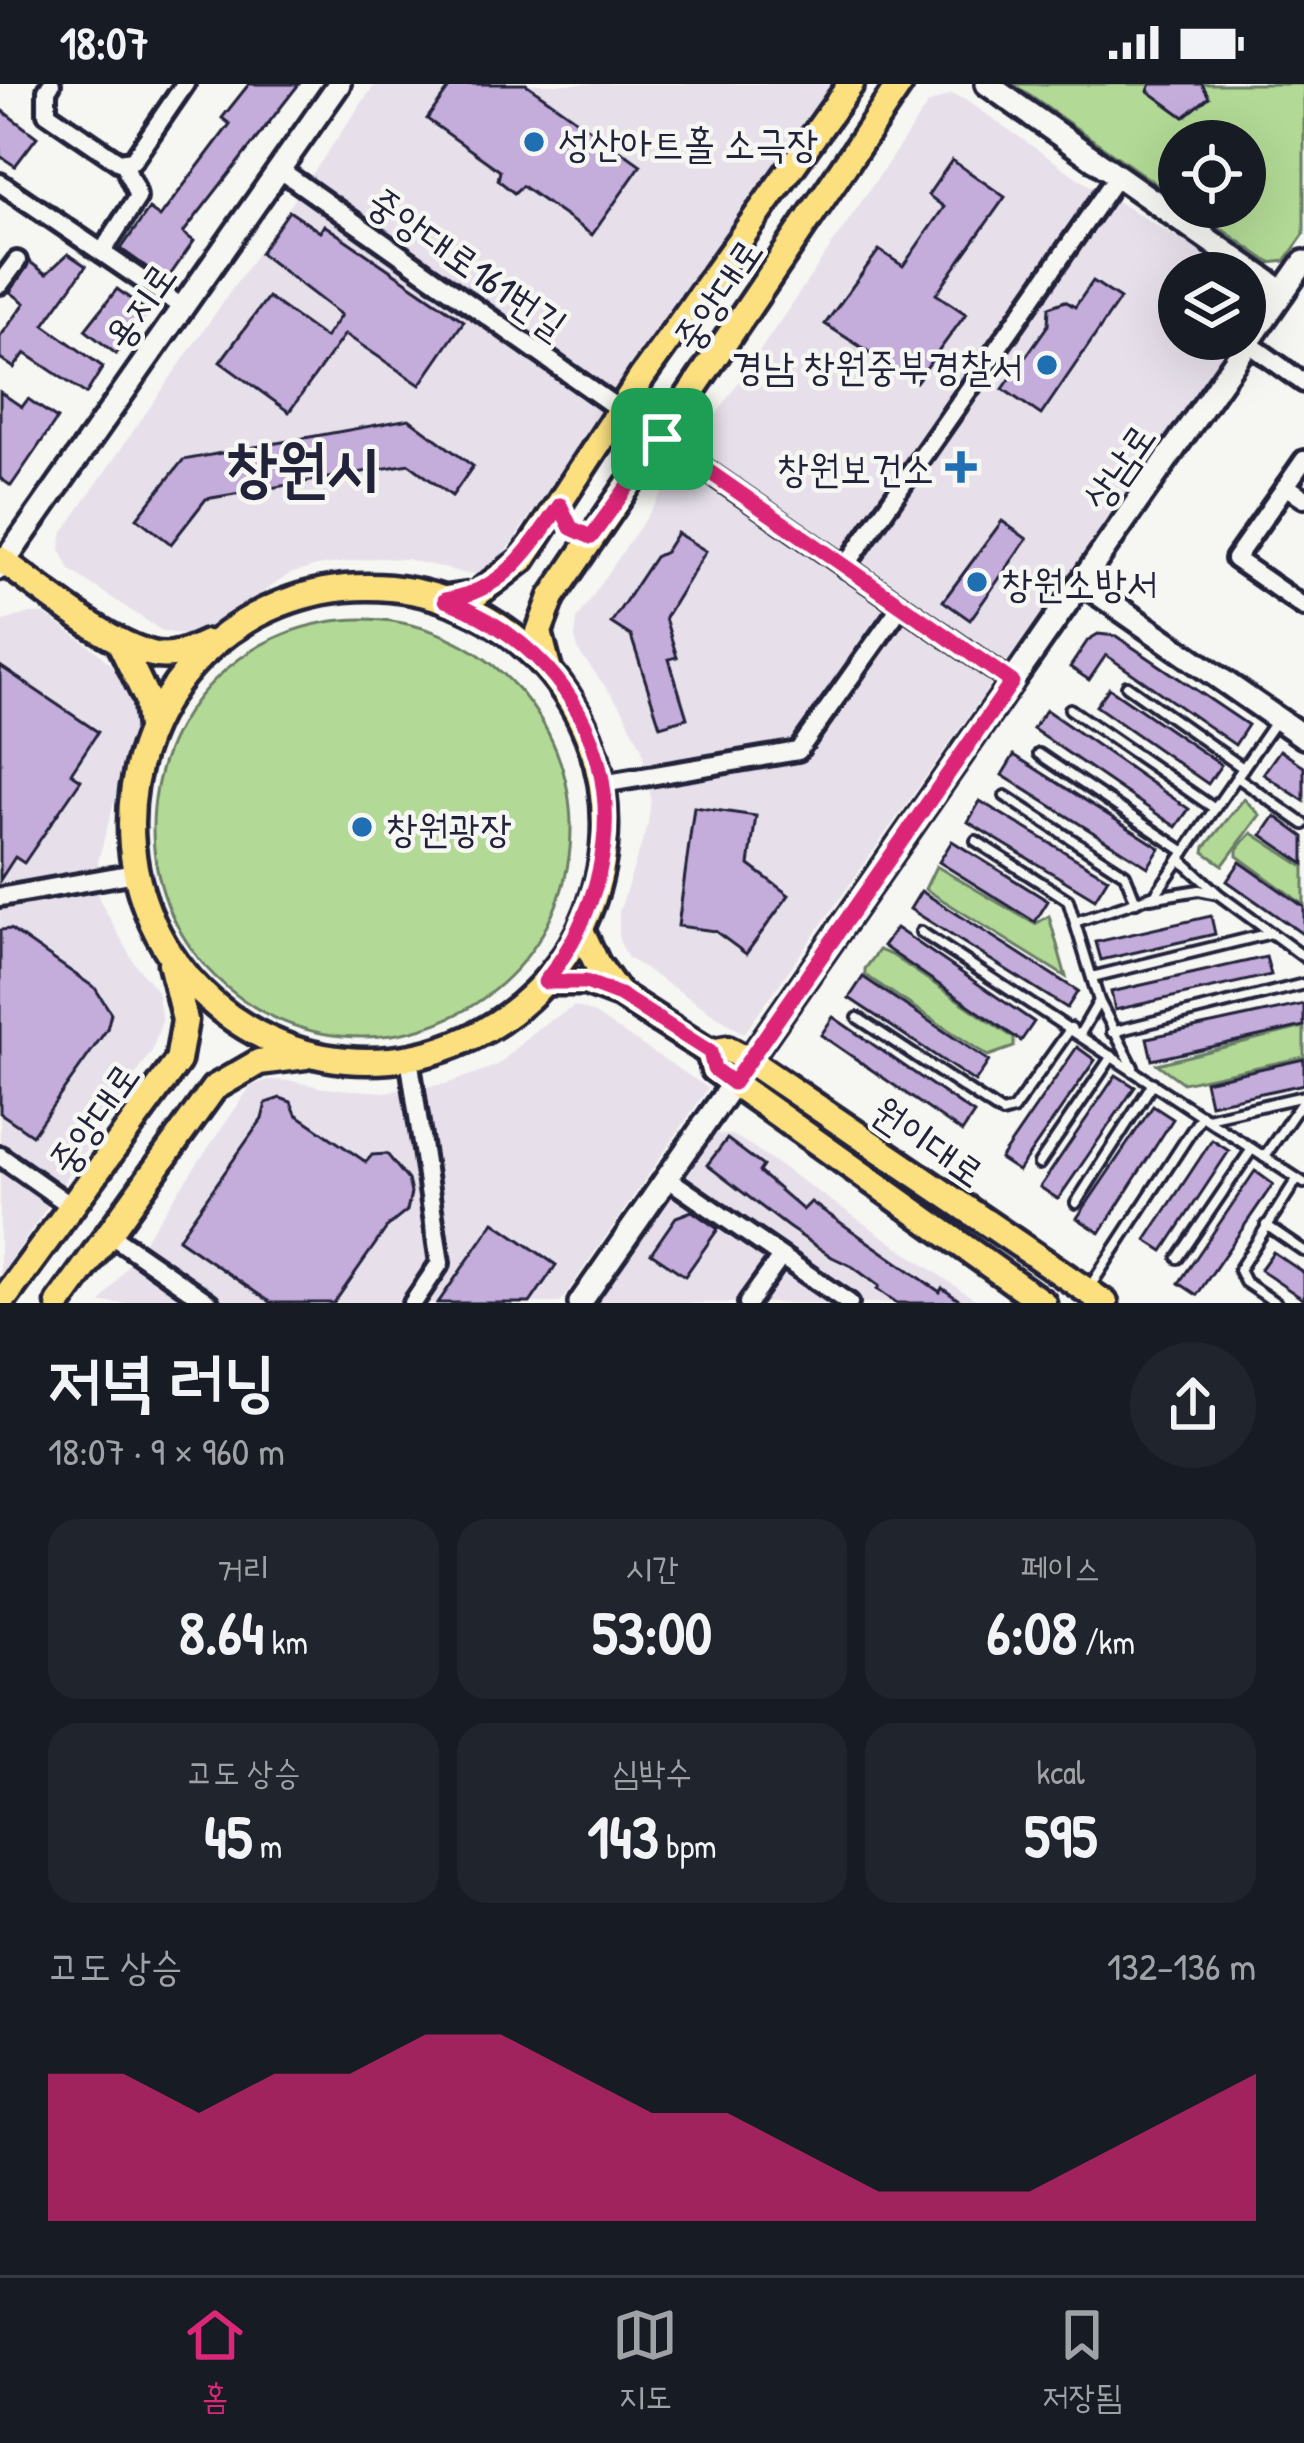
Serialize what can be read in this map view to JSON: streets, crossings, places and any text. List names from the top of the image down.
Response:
{
  "streets": {
    "main road": [
      "중앙대로",
      "용지로",
      "상남로",
      "원이대로"
    ],
    "street": ["중앙대로161번길"]
  },
  "crossings": [
    ["중앙대로161번길", "중앙대로"],
    ["중앙대로161번길", "용지로"],
    ["상남로", "원이대로"]
  ],
  "districts": ["창원시"],
  "places": {
    "other": [
      "성산아트홀 소극장",
      "경남 창원중부경찰서",
      "창원소방서",
      "창원광장"
    ],
    "health": ["창원보건소"]
  },
  "page": {
    "status": "18:07",
    "heading": ["저녁 러닝", "18:07 · 9 × 960 m"],
    "stats": [
      ["거리", "8.64 km"],
      ["시간", "53:00"],
      ["페이스", "6:08 /km"],
      ["고도 상승", "45 m"],
      ["심박수", "143 bpm"],
      ["kcal", "595"]
    ],
    "chart": ["고도 상승", "132–136 m"],
    "tabs": ["홈", "지도", "저장됨"]
  }
}
